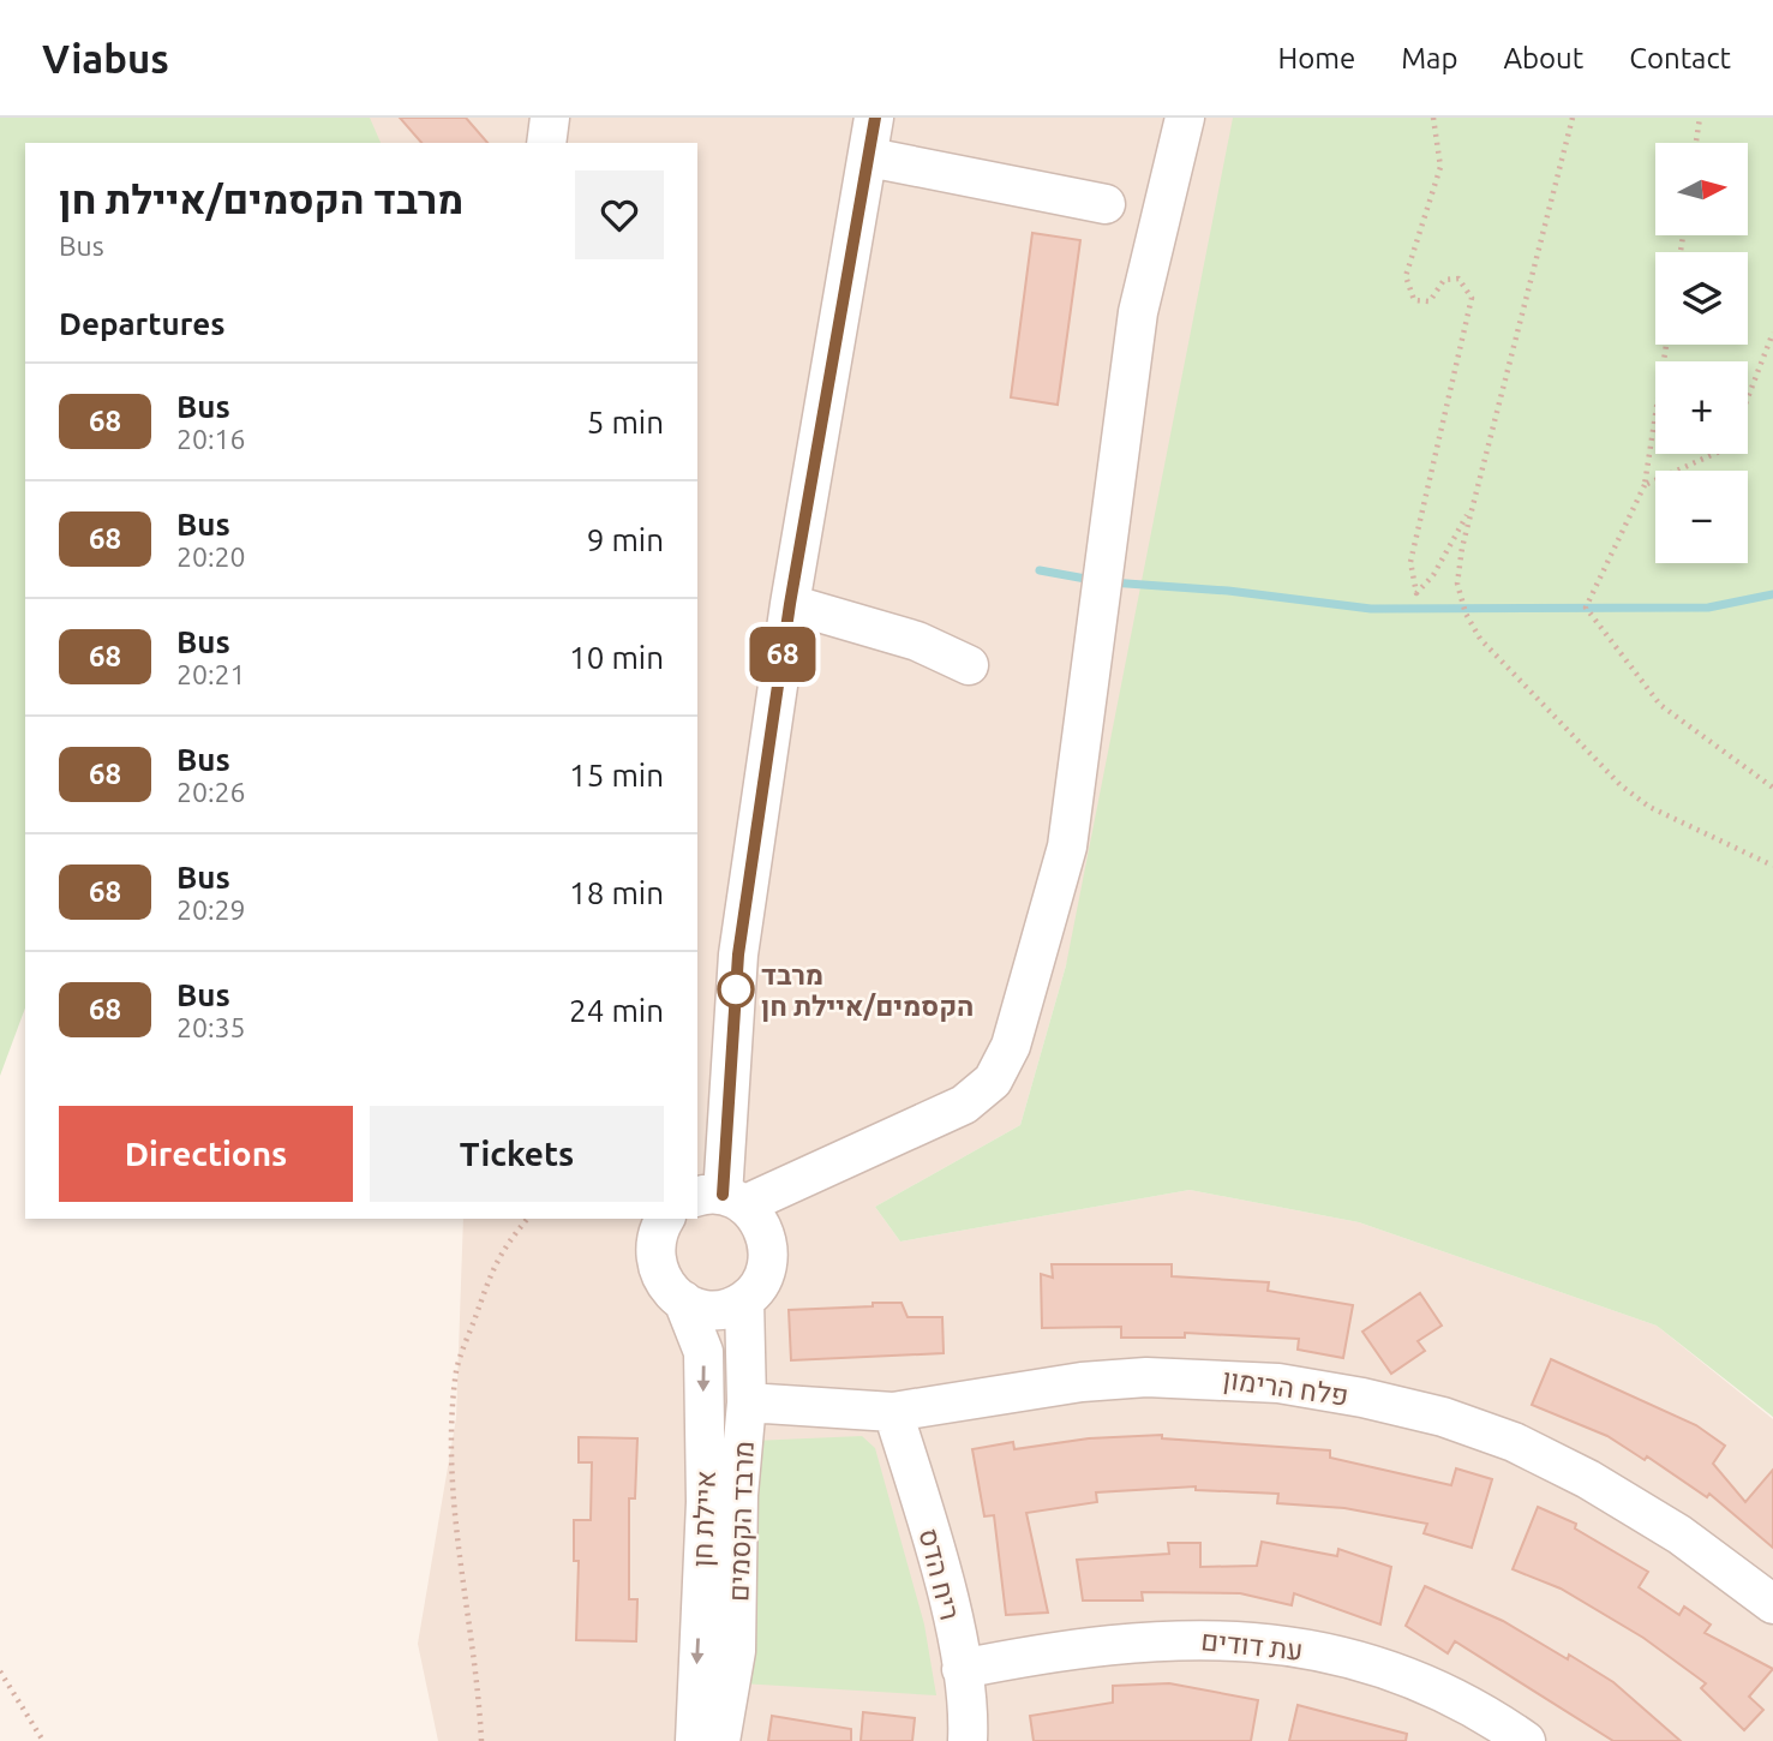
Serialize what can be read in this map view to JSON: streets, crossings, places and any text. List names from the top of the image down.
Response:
{
  "streets": {
    "street": [
      "פלח הרימון",
      "איילת חן",
      "מרבד הקסמים",
      "ריח הדס",
      "עת דודים"
    ]
  },
  "crossings": [
    ["פלח הרימון", "מרבד הקסמים"],
    ["פלח הרימון", "ריח הדס"],
    ["ריח הדס", "עת דודים"]
  ],
  "one_way": ["איילת חן"],
  "places": ["מרבד הקסמים/איילת חן"],
  "lines": ["bus line 68"],
  "north": "right",
  "page": {
    "header": "Viabus",
    "nav": [
      "Home",
      "Map",
      "About",
      "Contact"
    ],
    "on_map": "68",
    "map_buttons": ["+", "−"],
    "heading": [
      ["מרבד הקסמים/איילת חן", "Bus"],
      "Departures"
    ],
    "list": [
      {
        "mark": "68",
        "name": "Bus",
        "note": "20:16",
        "value": "5 min"
      },
      {
        "mark": "68",
        "name": "Bus",
        "note": "20:20",
        "value": "9 min"
      },
      {
        "mark": "68",
        "name": "Bus",
        "note": "20:21",
        "value": "10 min"
      },
      {
        "mark": "68",
        "name": "Bus",
        "note": "20:26",
        "value": "15 min"
      },
      {
        "mark": "68",
        "name": "Bus",
        "note": "20:29",
        "value": "18 min"
      },
      {
        "mark": "68",
        "name": "Bus",
        "note": "20:35",
        "value": "24 min"
      }
    ],
    "buttons": ["Directions", "Tickets"]
  }
}
